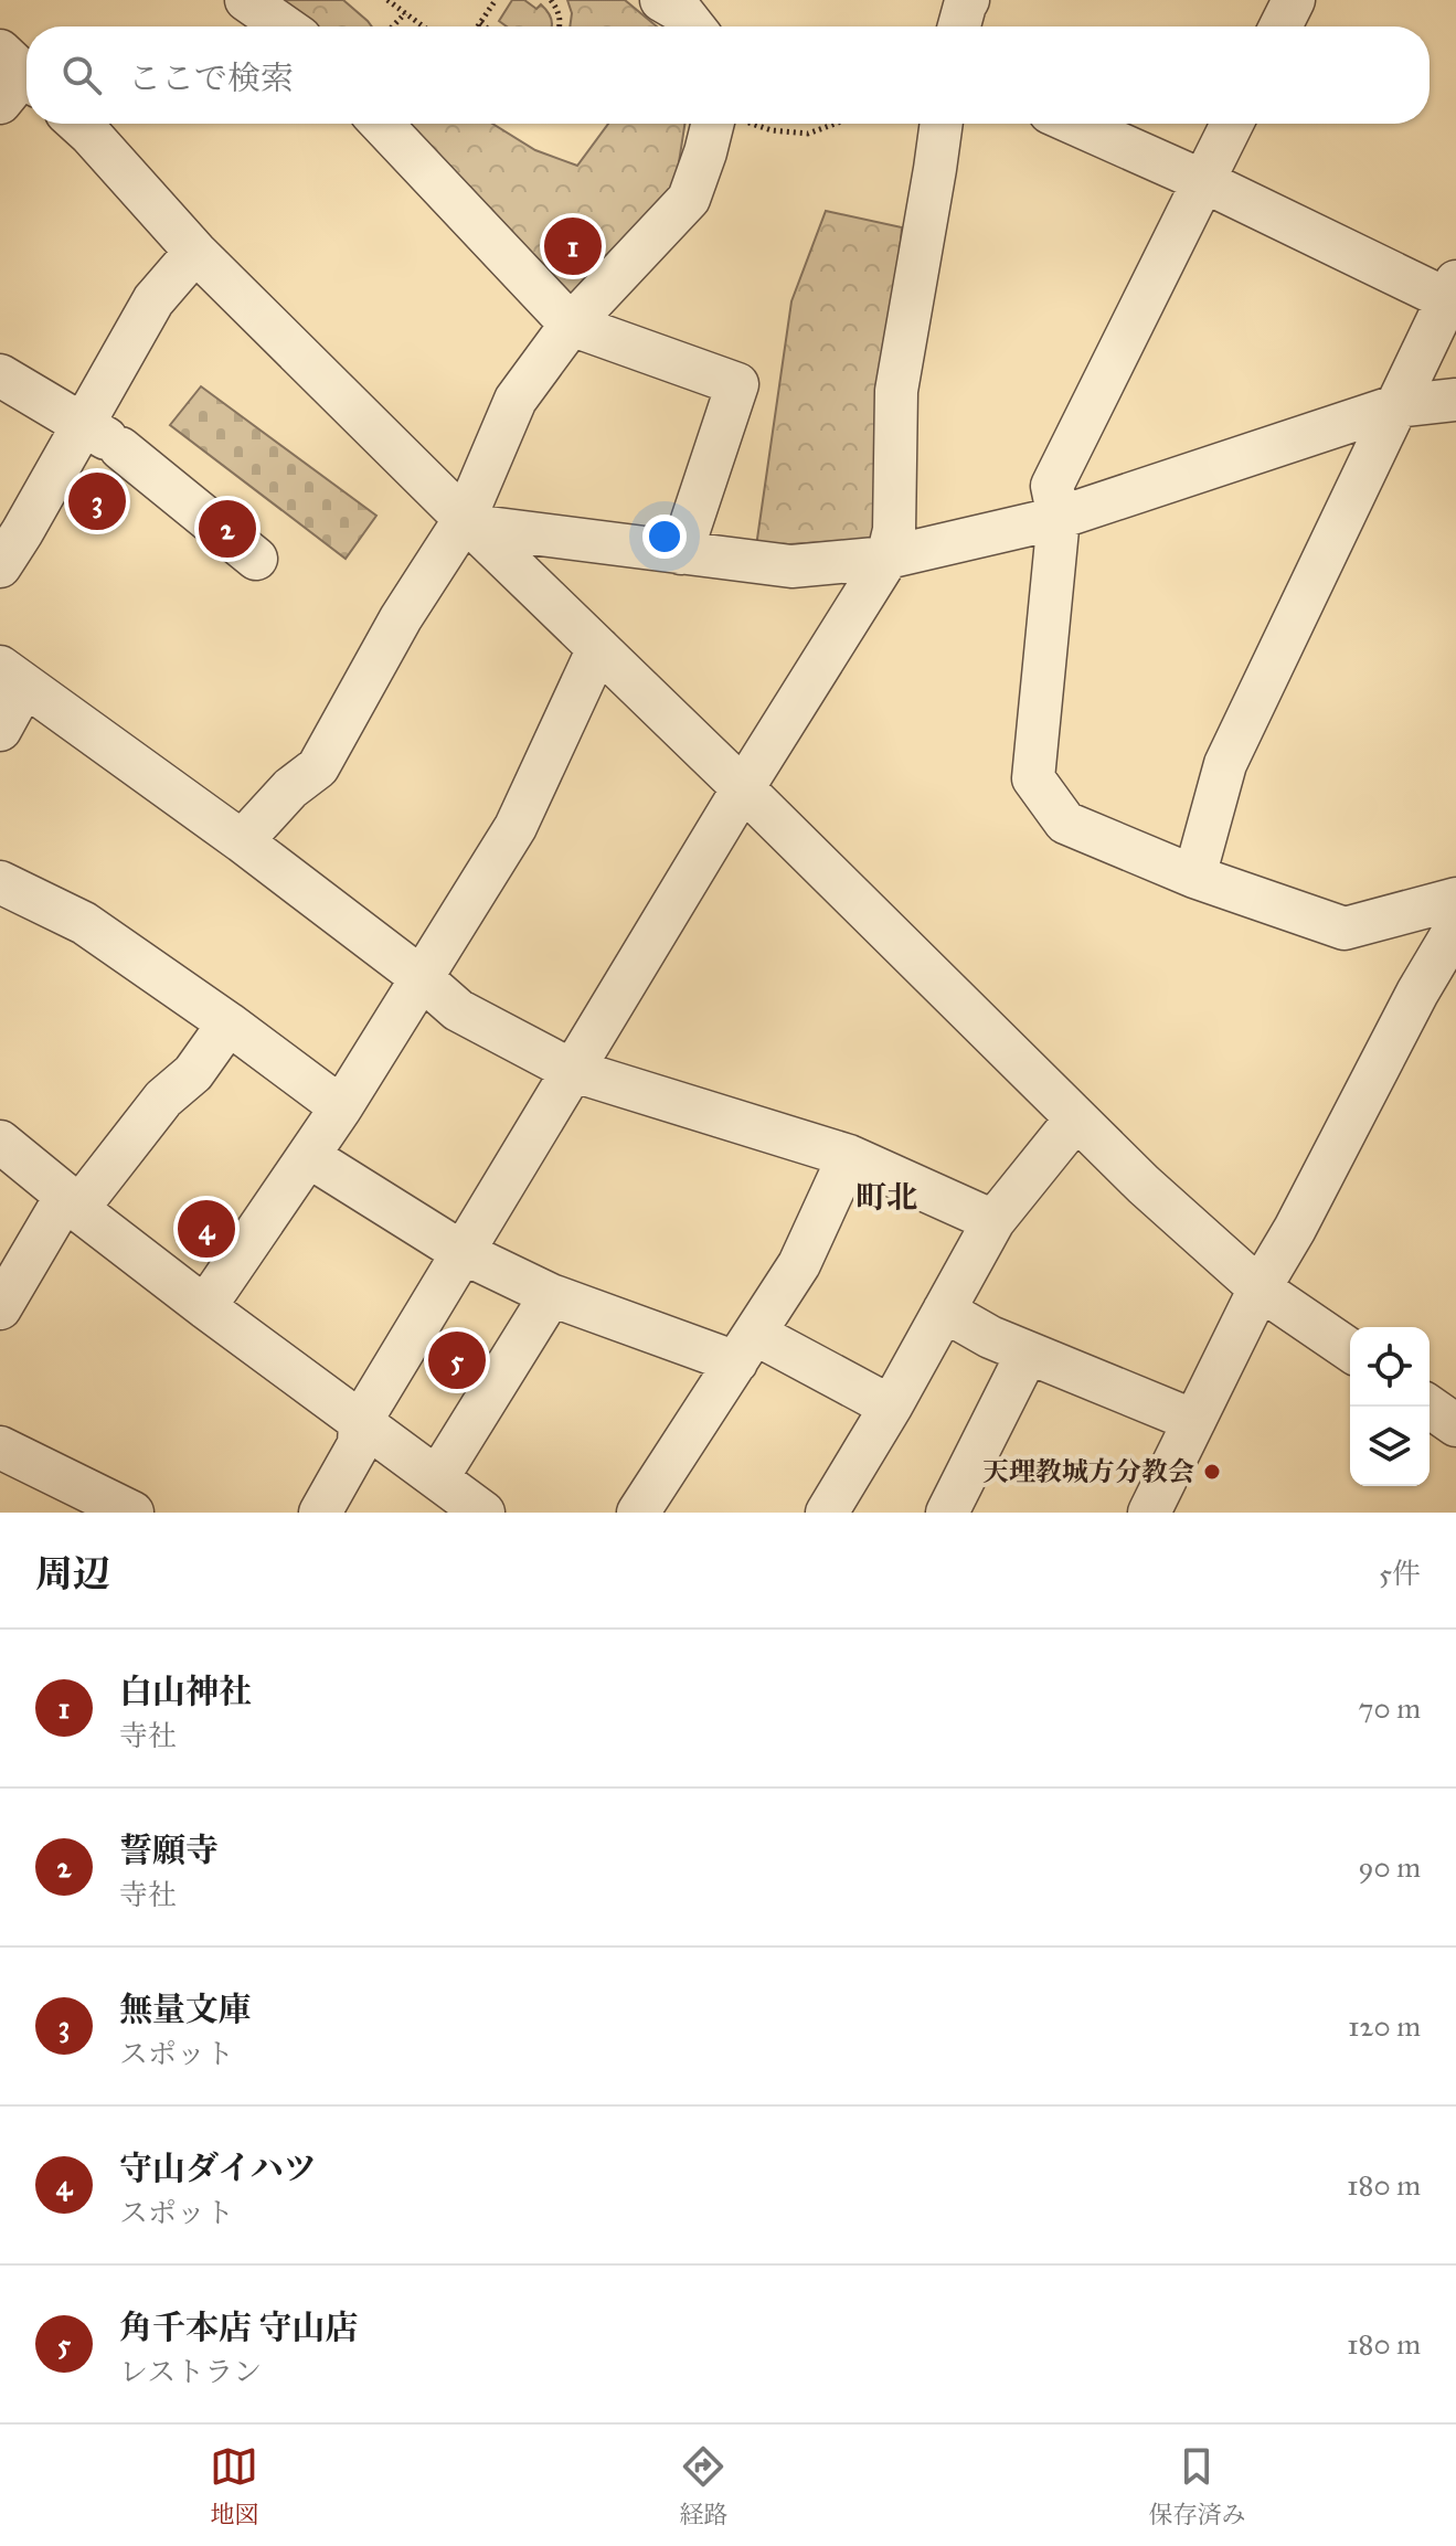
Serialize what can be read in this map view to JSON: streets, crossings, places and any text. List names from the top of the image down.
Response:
{
  "districts": ["町北"],
  "places": ["天理教城方分教会"],
  "page": {
    "search": "ここで検索",
    "pins": [
      "1",
      "3",
      "2",
      "4",
      "5"
    ],
    "heading": ["周辺", "5件"],
    "list": [
      {
        "mark": "1",
        "name": "白山神社",
        "note": "寺社",
        "value": "70 m"
      },
      {
        "mark": "2",
        "name": "誓願寺",
        "note": "寺社",
        "value": "90 m"
      },
      {
        "mark": "3",
        "name": "無量文庫",
        "note": "スポット",
        "value": "120 m"
      },
      {
        "mark": "4",
        "name": "守山ダイハツ",
        "note": "スポット",
        "value": "180 m"
      },
      {
        "mark": "5",
        "name": "角千本店 守山店",
        "note": "レストラン",
        "value": "180 m"
      }
    ],
    "nav": ["地図", "経路", "保存済み"]
  }
}
